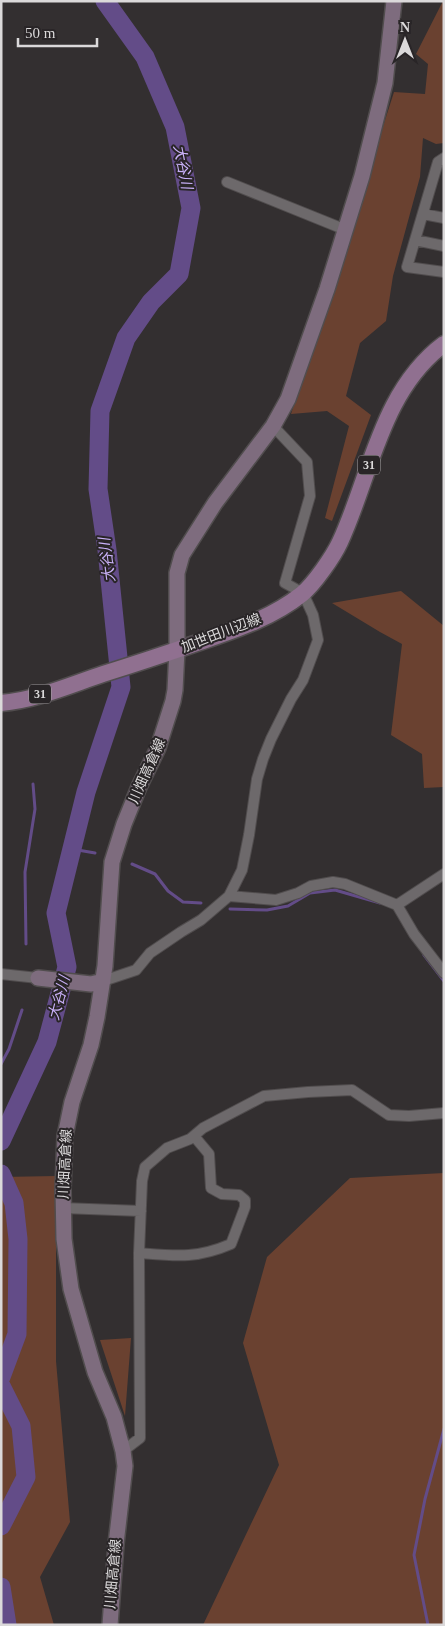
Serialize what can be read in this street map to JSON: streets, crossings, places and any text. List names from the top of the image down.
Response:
{
  "streets": {
    "main road": ["31", "加世田川辺線"],
    "street": ["川畑高倉線"]
  },
  "crossings": [
    ["加世田川辺線", "川畑高倉線"]
  ],
  "water": ["大谷川"],
  "scale_bar": "50 m",
  "north": "top"
}
